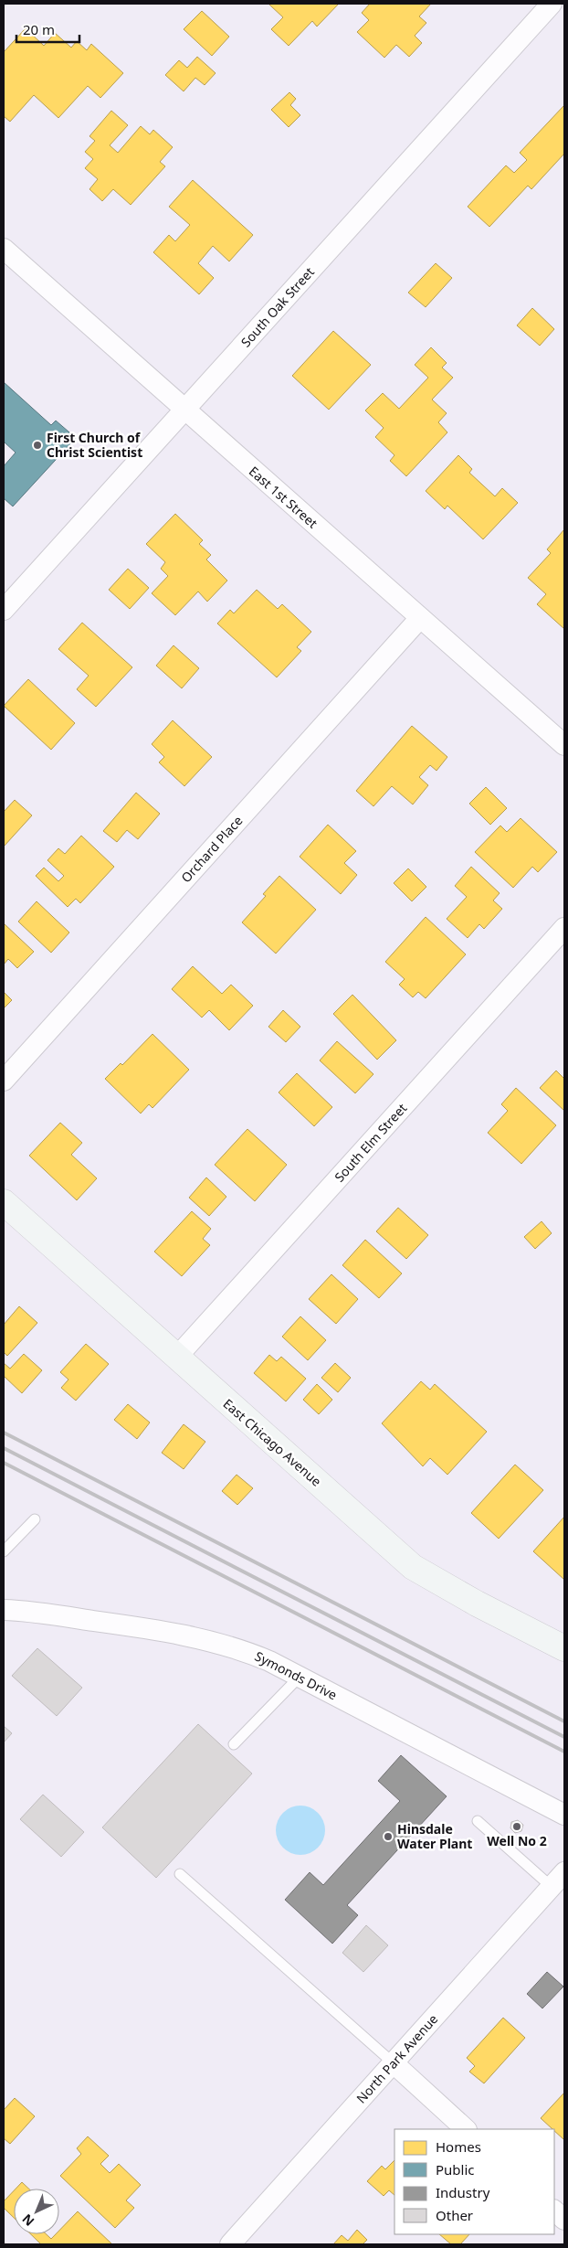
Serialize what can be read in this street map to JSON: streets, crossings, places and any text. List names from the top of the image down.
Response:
{
  "streets": {
    "main road": ["East Chicago Avenue"],
    "street": [
      "South Oak Street",
      "East 1st Street",
      "Orchard Place",
      "South Elm Street",
      "Symonds Drive",
      "North Park Avenue"
    ]
  },
  "crossings": [
    ["South Oak Street", "East 1st Street"],
    ["East 1st Street", "Orchard Place"],
    ["South Elm Street", "East Chicago Avenue"]
  ],
  "places": ["First Church of Christ Scientist", "Well No 2", "Hinsdale Water Plant"],
  "legend": [
    "Homes",
    "Public",
    "Industry",
    "Other"
  ],
  "scale_bar": "20 m",
  "north": "bottom left"
}
